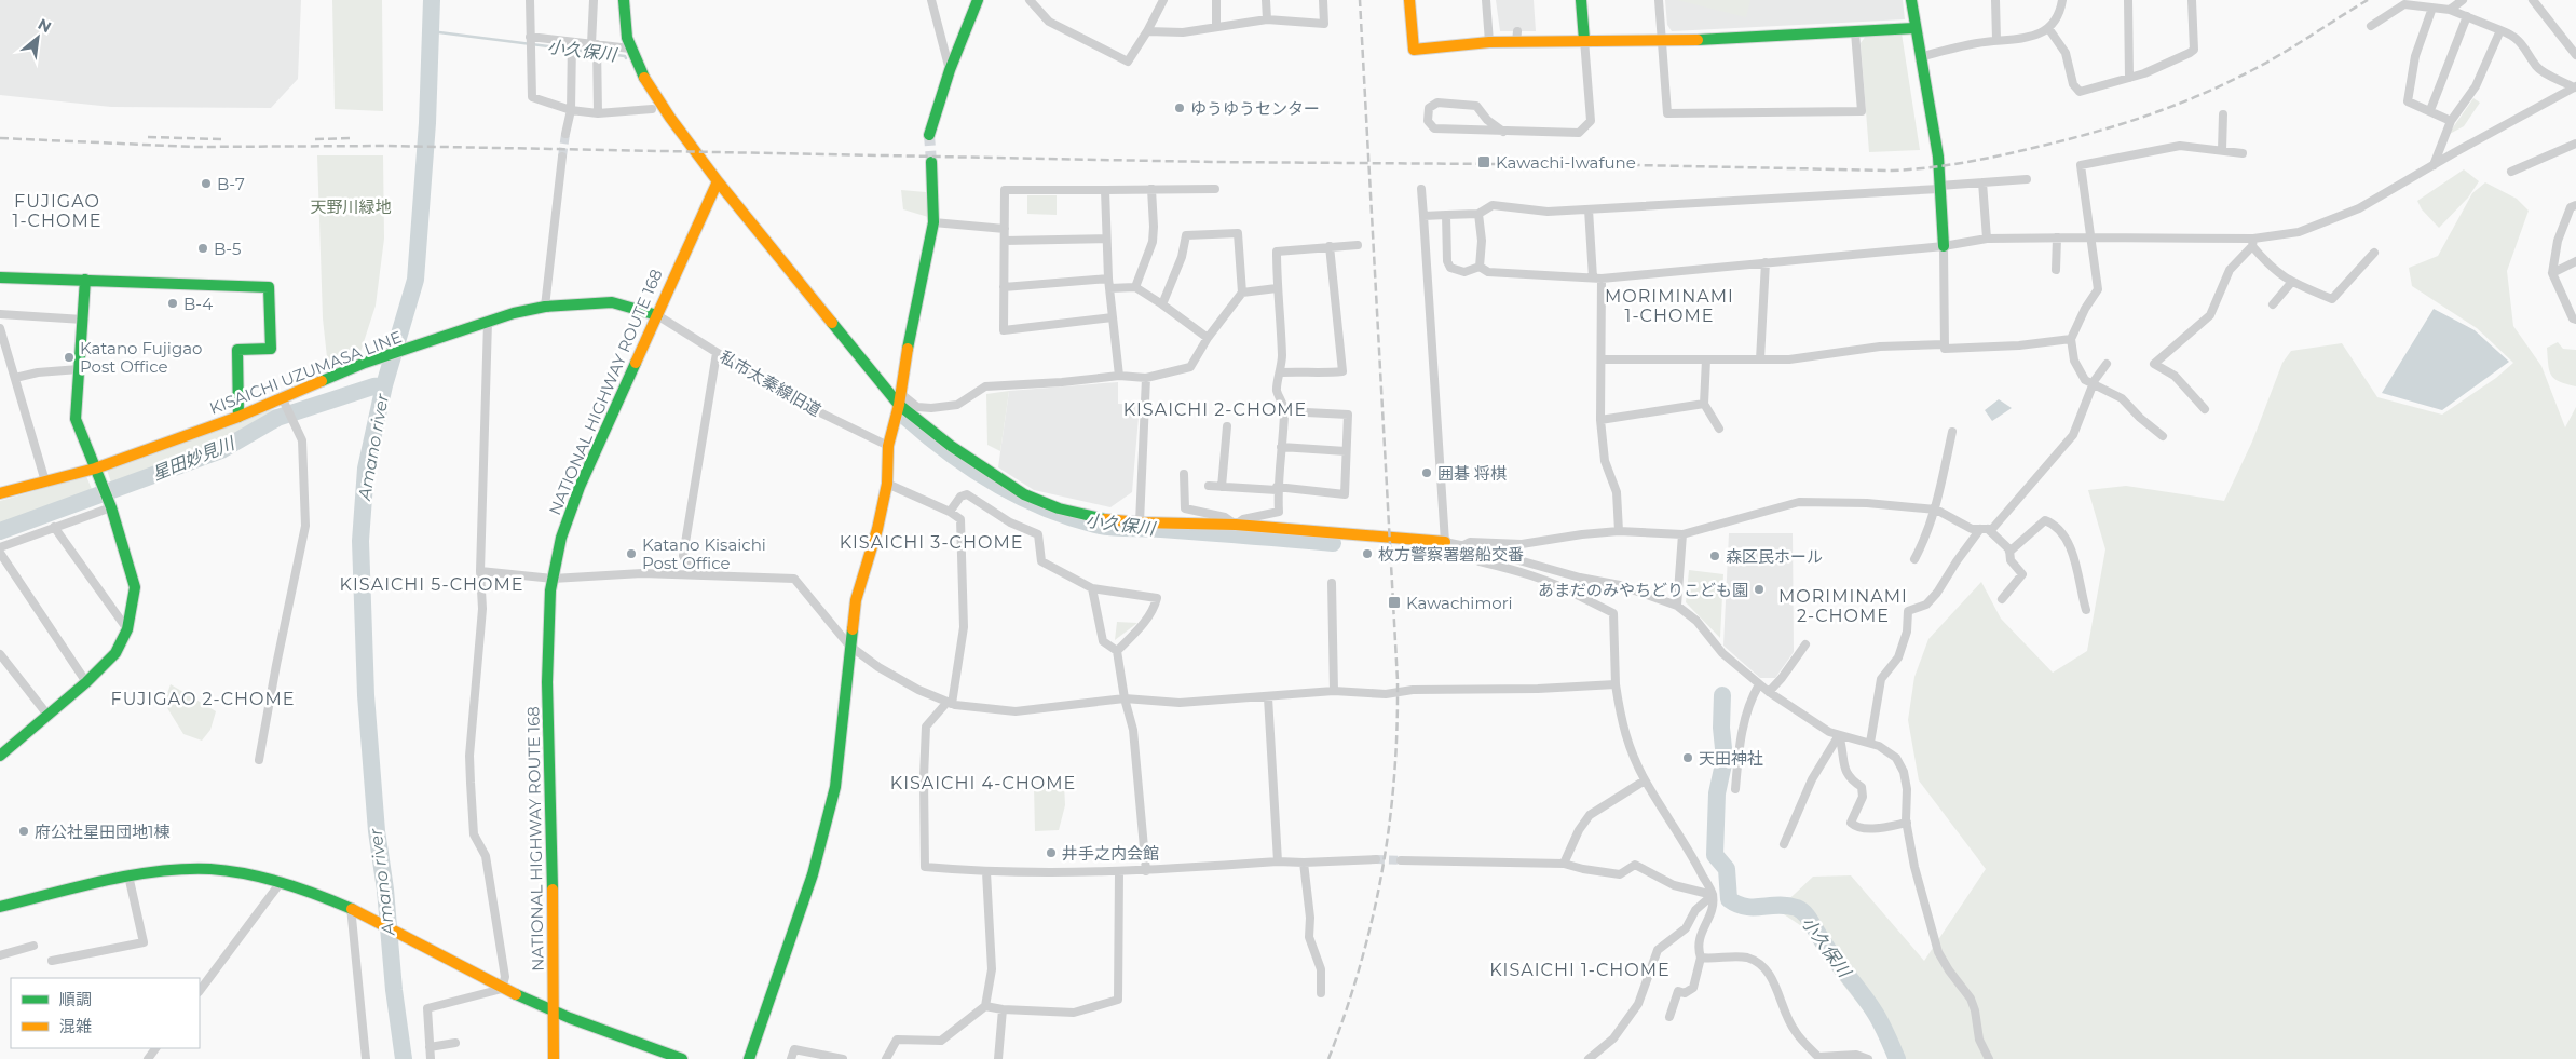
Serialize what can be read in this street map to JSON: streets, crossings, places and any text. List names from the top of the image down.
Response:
{
  "streets": {
    "main road": ["KISAICHI UZUMASA LINE", "NATIONAL HIGHWAY ROUTE 168"],
    "street": ["私市太秦線旧道"]
  },
  "crossings": [
    ["KISAICHI UZUMASA LINE", "私市太秦線旧道"],
    ["KISAICHI UZUMASA LINE", "NATIONAL HIGHWAY ROUTE 168"],
    ["私市太秦線旧道", "NATIONAL HIGHWAY ROUTE 168"]
  ],
  "districts": [
    "FUJIGAO 1-CHOME",
    "MORIMINAMI 1-CHOME",
    "KISAICHI 2-CHOME",
    "KISAICHI 3-CHOME",
    "KISAICHI 5-CHOME",
    "MORIMINAMI 2-CHOME",
    "FUJIGAO 2-CHOME",
    "KISAICHI 4-CHOME",
    "KISAICHI 1-CHOME"
  ],
  "water": ["小久保川", "Amano river", "星田妙見川"],
  "parks": ["天野川緑地"],
  "places": {
    "other": [
      "ゆうゆうセンター",
      "B-7",
      "B-5",
      "B-4",
      "Katano Fujigao Post Office",
      "囲碁 将棋",
      "Katano Kisaichi Post Office",
      "枚方警察署磐船交番",
      "森区民ホール",
      "あまだのみやちどりこども園",
      "天田神社",
      "府公社星田団地1棟",
      "井手之内会館"
    ],
    "transit": ["Kawachi-Iwafune", "Kawachimori"]
  },
  "legend": ["順調", "混雑"],
  "north": "top right"
}
